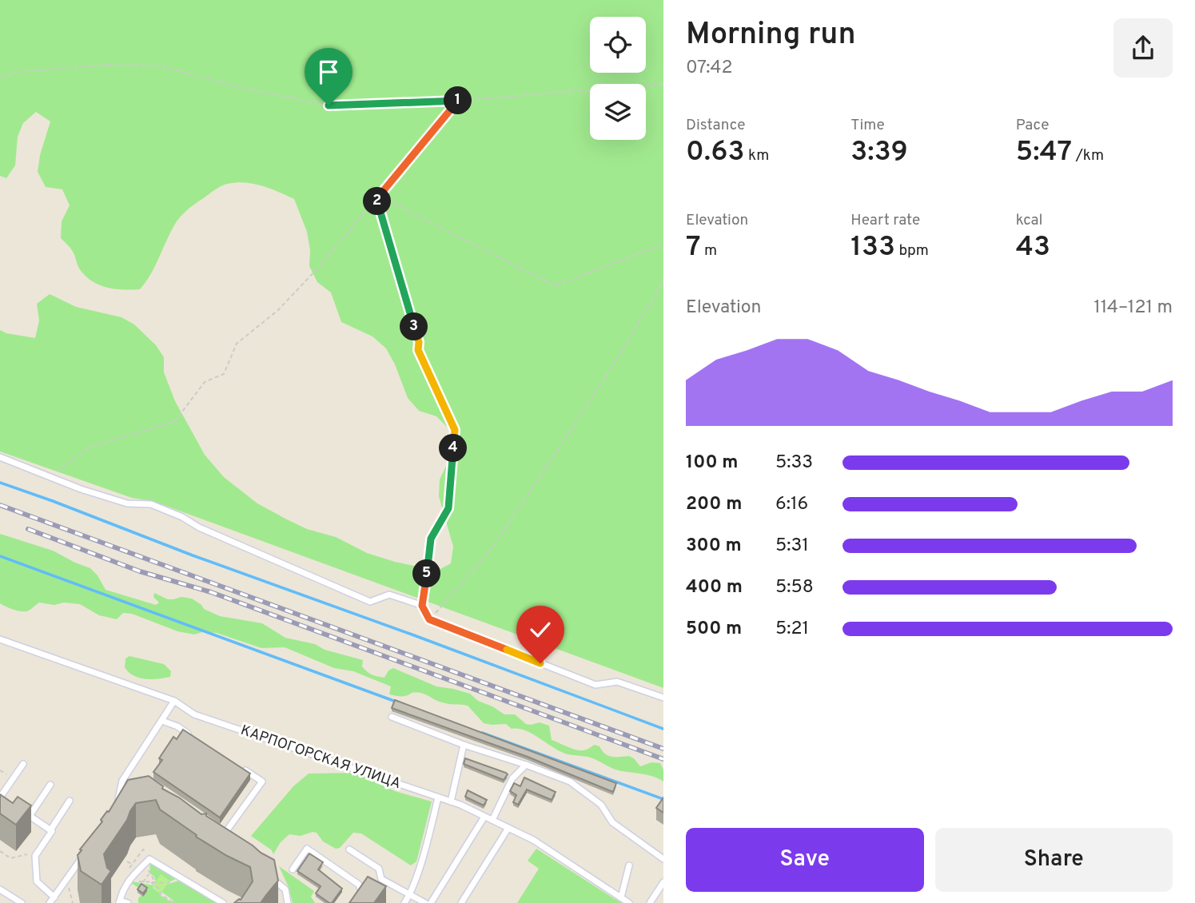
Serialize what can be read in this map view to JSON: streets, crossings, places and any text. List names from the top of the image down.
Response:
{
  "streets": {
    "lane": ["КАРПОГОРСКАЯ УЛИЦА"]
  },
  "page": {
    "heading": ["Morning run", "07:42"],
    "pins": [
      "1",
      "2",
      "3",
      "4",
      "5"
    ],
    "stats": [
      ["Distance", "0.63 km"],
      ["Time", "3:39"],
      ["Pace", "5:47 /km"],
      ["Elevation", "7 m"],
      ["Heart rate", "133 bpm"],
      ["kcal", "43"]
    ],
    "chart": ["Elevation", "114–121 m"],
    "list": [
      {
        "name": "100 m",
        "note": "5:33"
      },
      {
        "name": "200 m",
        "note": "6:16"
      },
      {
        "name": "300 m",
        "note": "5:31"
      },
      {
        "name": "400 m",
        "note": "5:58"
      },
      {
        "name": "500 m",
        "note": "5:21"
      }
    ],
    "buttons": ["Save", "Share"]
  }
}
